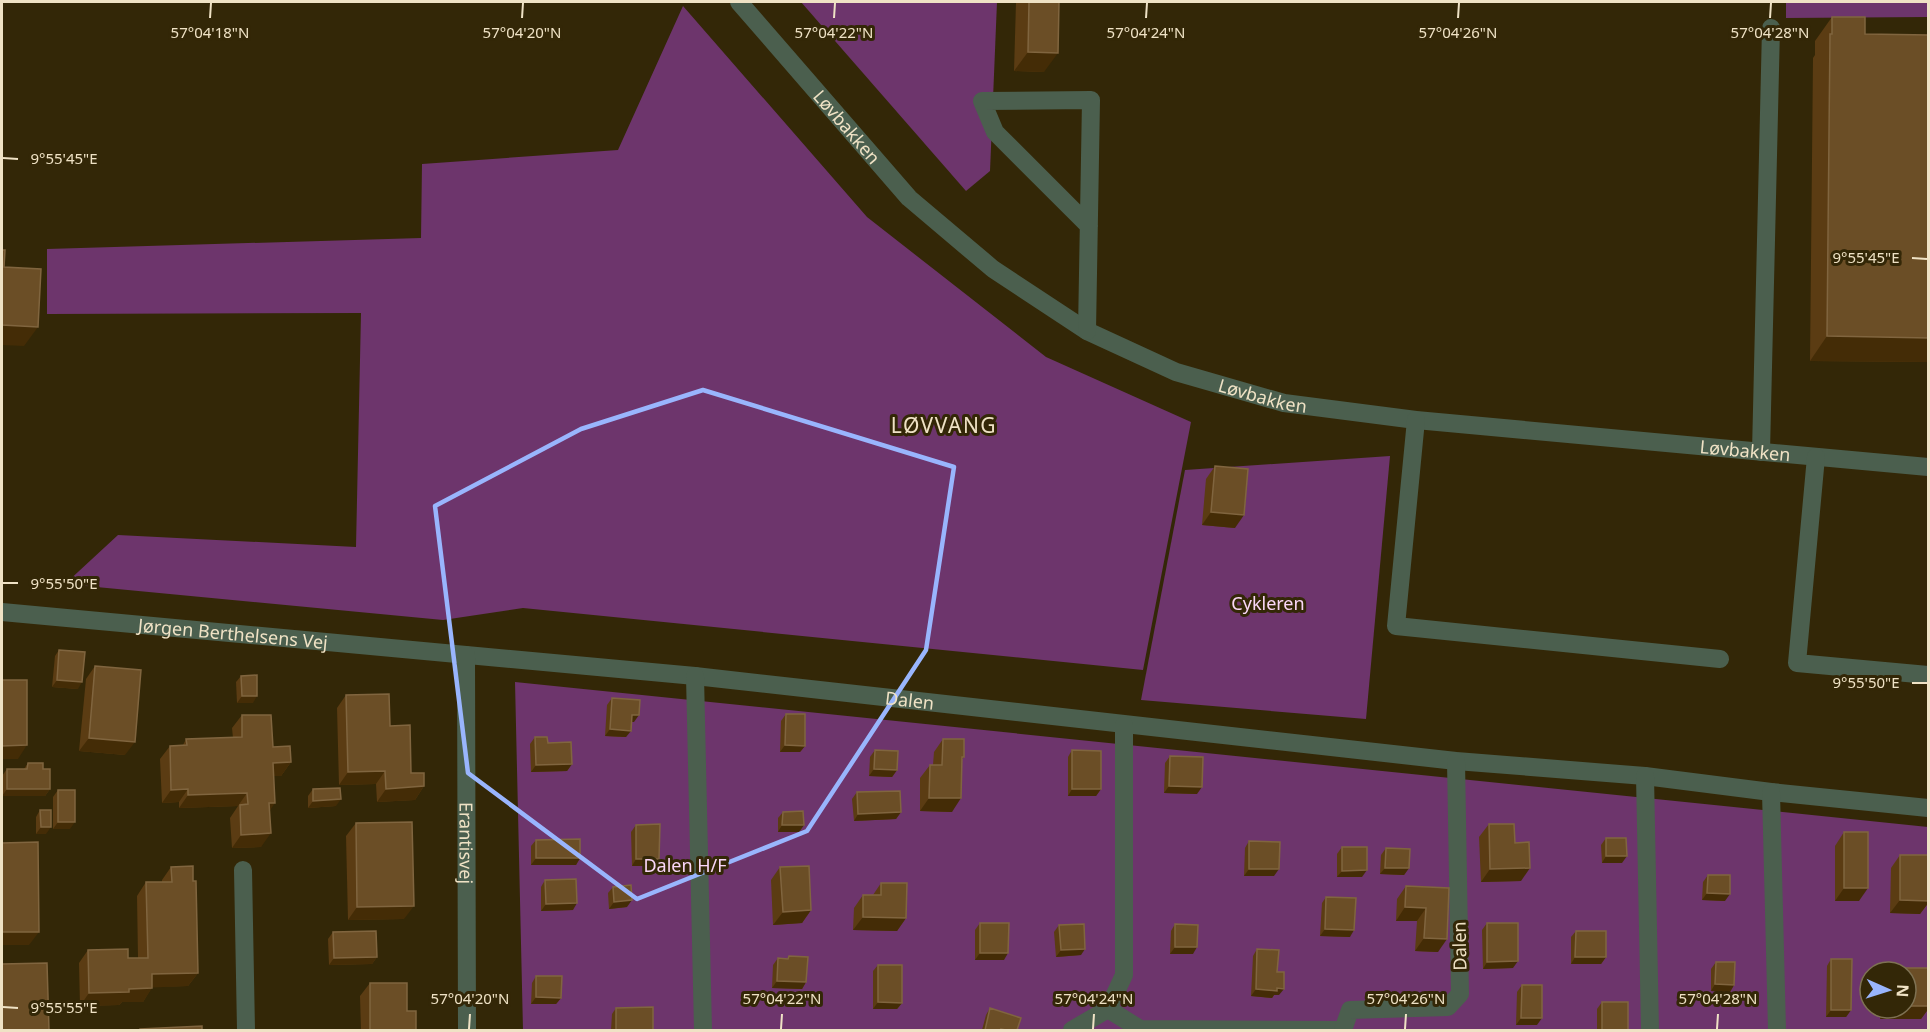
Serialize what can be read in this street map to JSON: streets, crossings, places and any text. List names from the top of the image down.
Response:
{
  "streets": {
    "street": [
      "Løvbakken",
      "Jørgen Berthelsens Vej",
      "Dalen",
      "Erantisvej"
    ]
  },
  "crossings": [
    ["Jørgen Berthelsens Vej", "Dalen"],
    ["Jørgen Berthelsens Vej", "Erantisvej"],
    ["Dalen", "Erantisvej"]
  ],
  "districts": ["LØVVANG"],
  "parks": ["Cykleren", "Dalen H/F"],
  "north": "right",
  "coordinates": [
    "57°04'18\"N",
    "57°04'20\"N",
    "57°04'22\"N",
    "57°04'26\"N",
    "57°04'24\"N",
    "57°04'28\"N",
    "9°55'45\"E",
    "9°55'50\"E",
    "9°55'55\"E"
  ]
}
